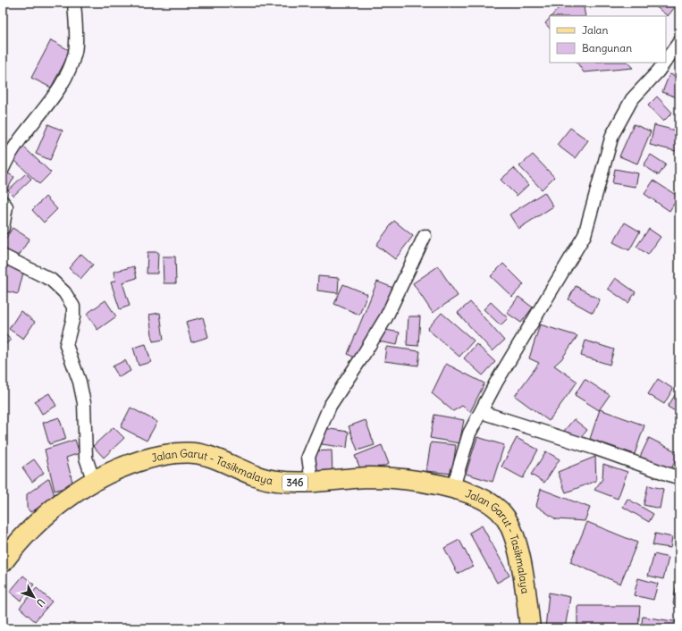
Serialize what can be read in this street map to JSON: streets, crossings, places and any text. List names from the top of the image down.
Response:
{
  "streets": {
    "main road": ["Jalan Garut - Tasikmalaya", "346"]
  },
  "legend": ["Jalan", "Bangunan"],
  "north": "bottom right"
}
